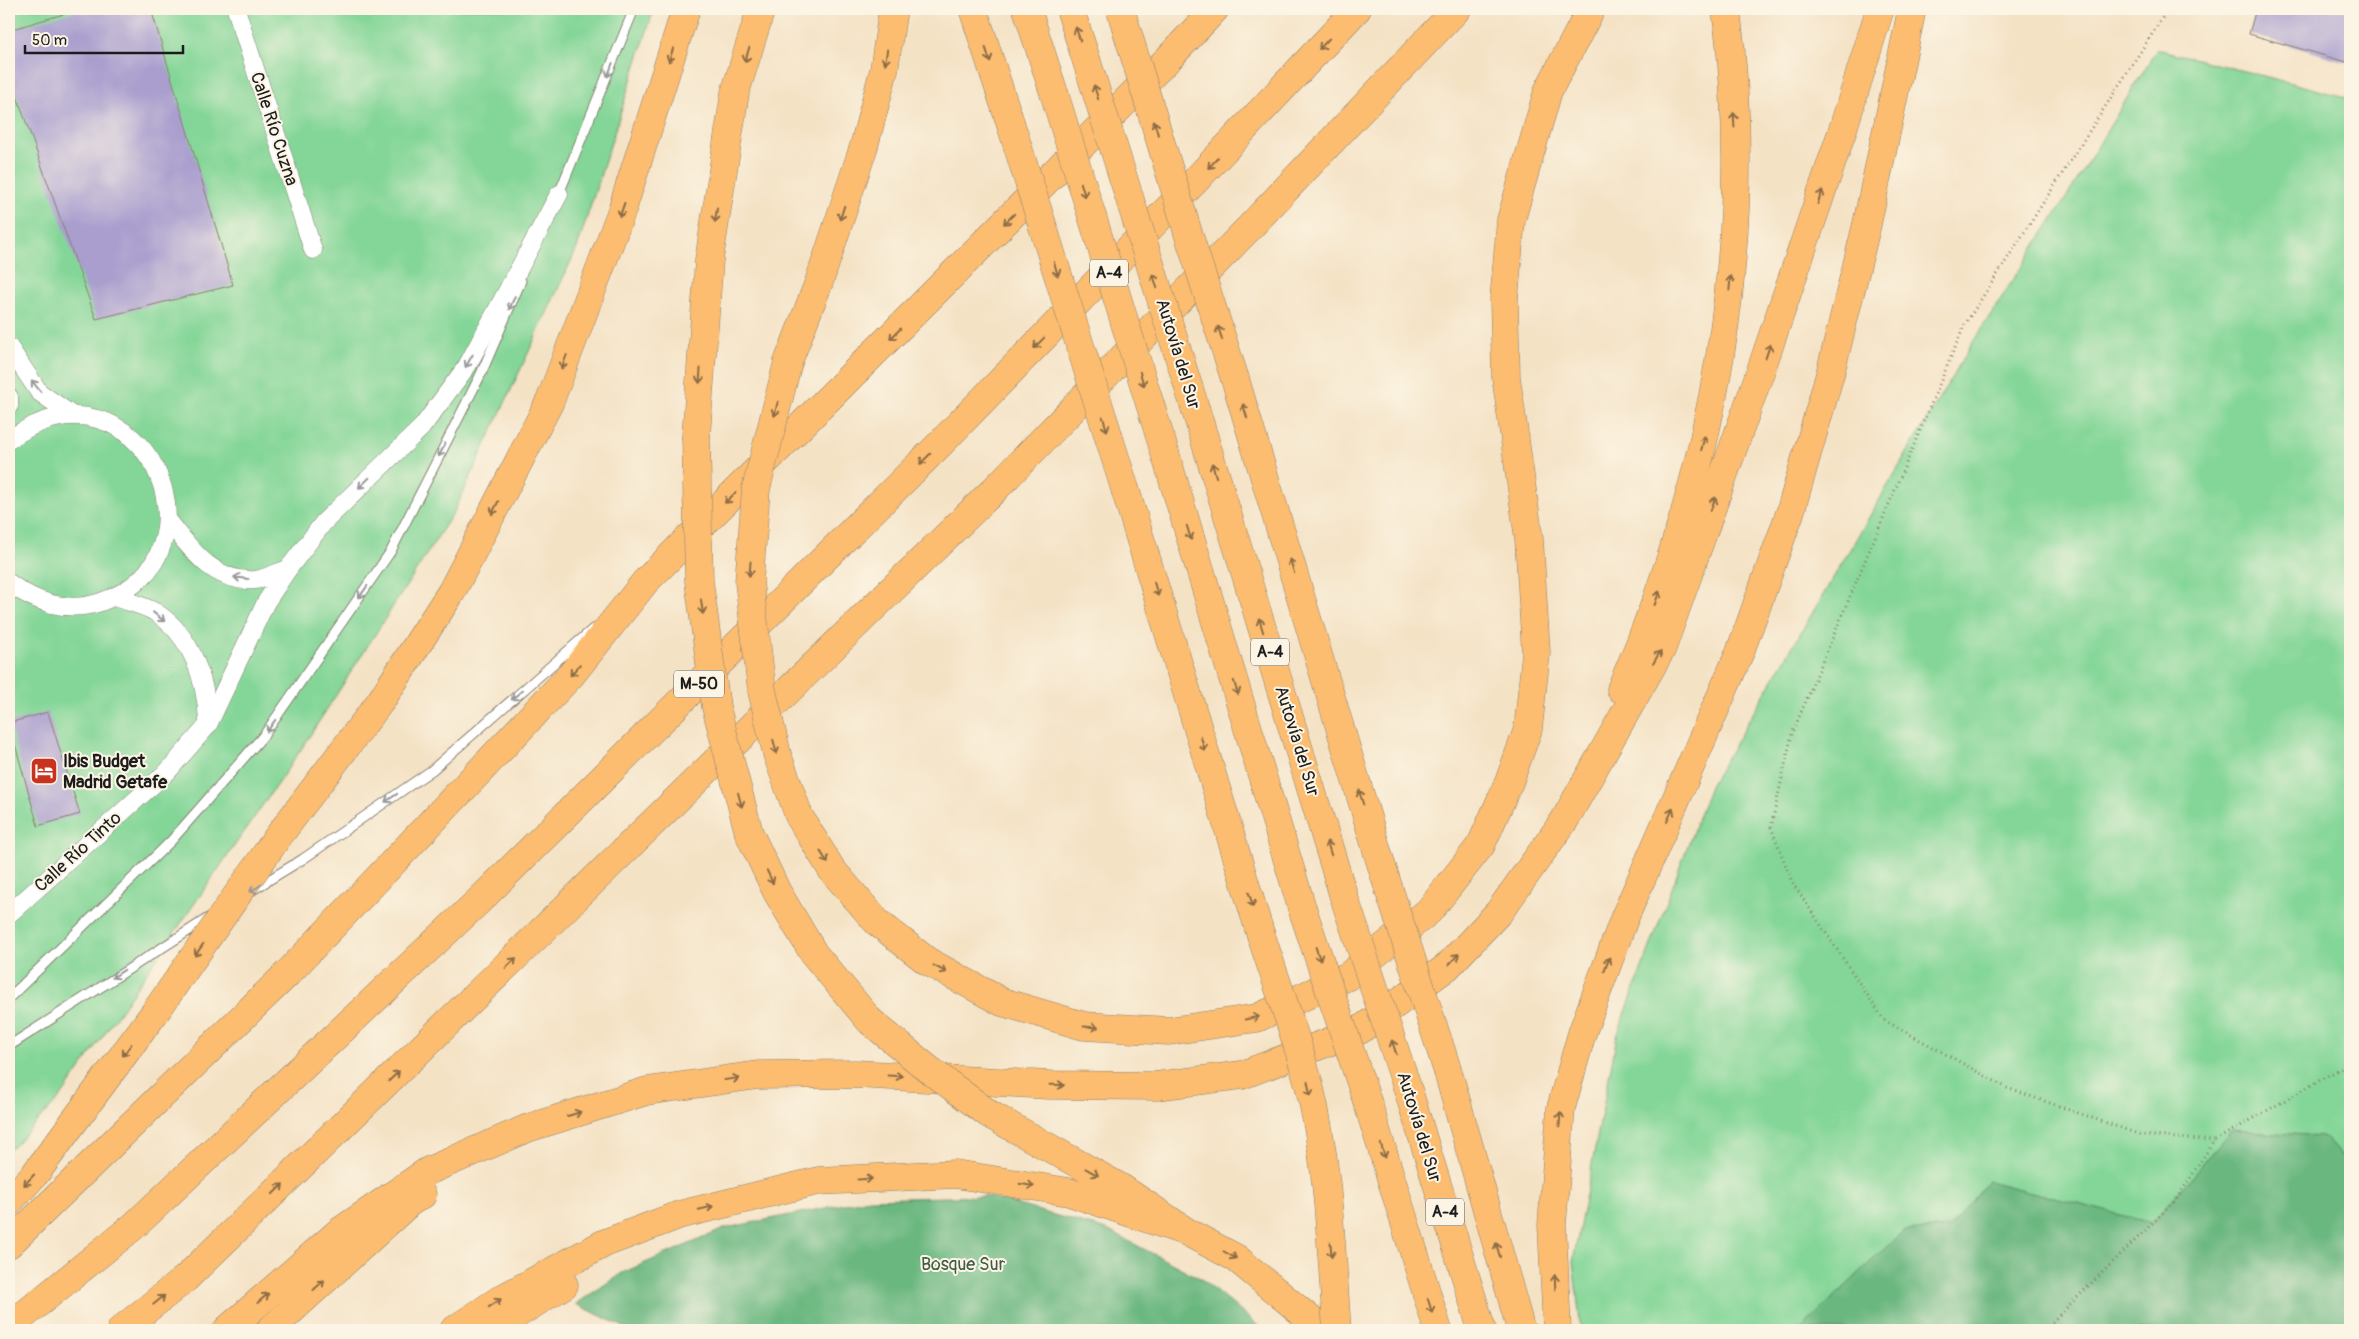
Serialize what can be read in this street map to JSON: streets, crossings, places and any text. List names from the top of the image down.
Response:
{
  "streets": {
    "highway": ["A-4", "Autovía del Sur", "M-50"],
    "street": ["Calle Río Cuzna", "Calle Río Tinto"]
  },
  "one_way": ["Calle Río Tinto"],
  "parks": ["Bosque Sur"],
  "places": {
    "hotel": ["Ibis Budget Madrid Getafe"]
  },
  "scale_bar": "50 m"
}
